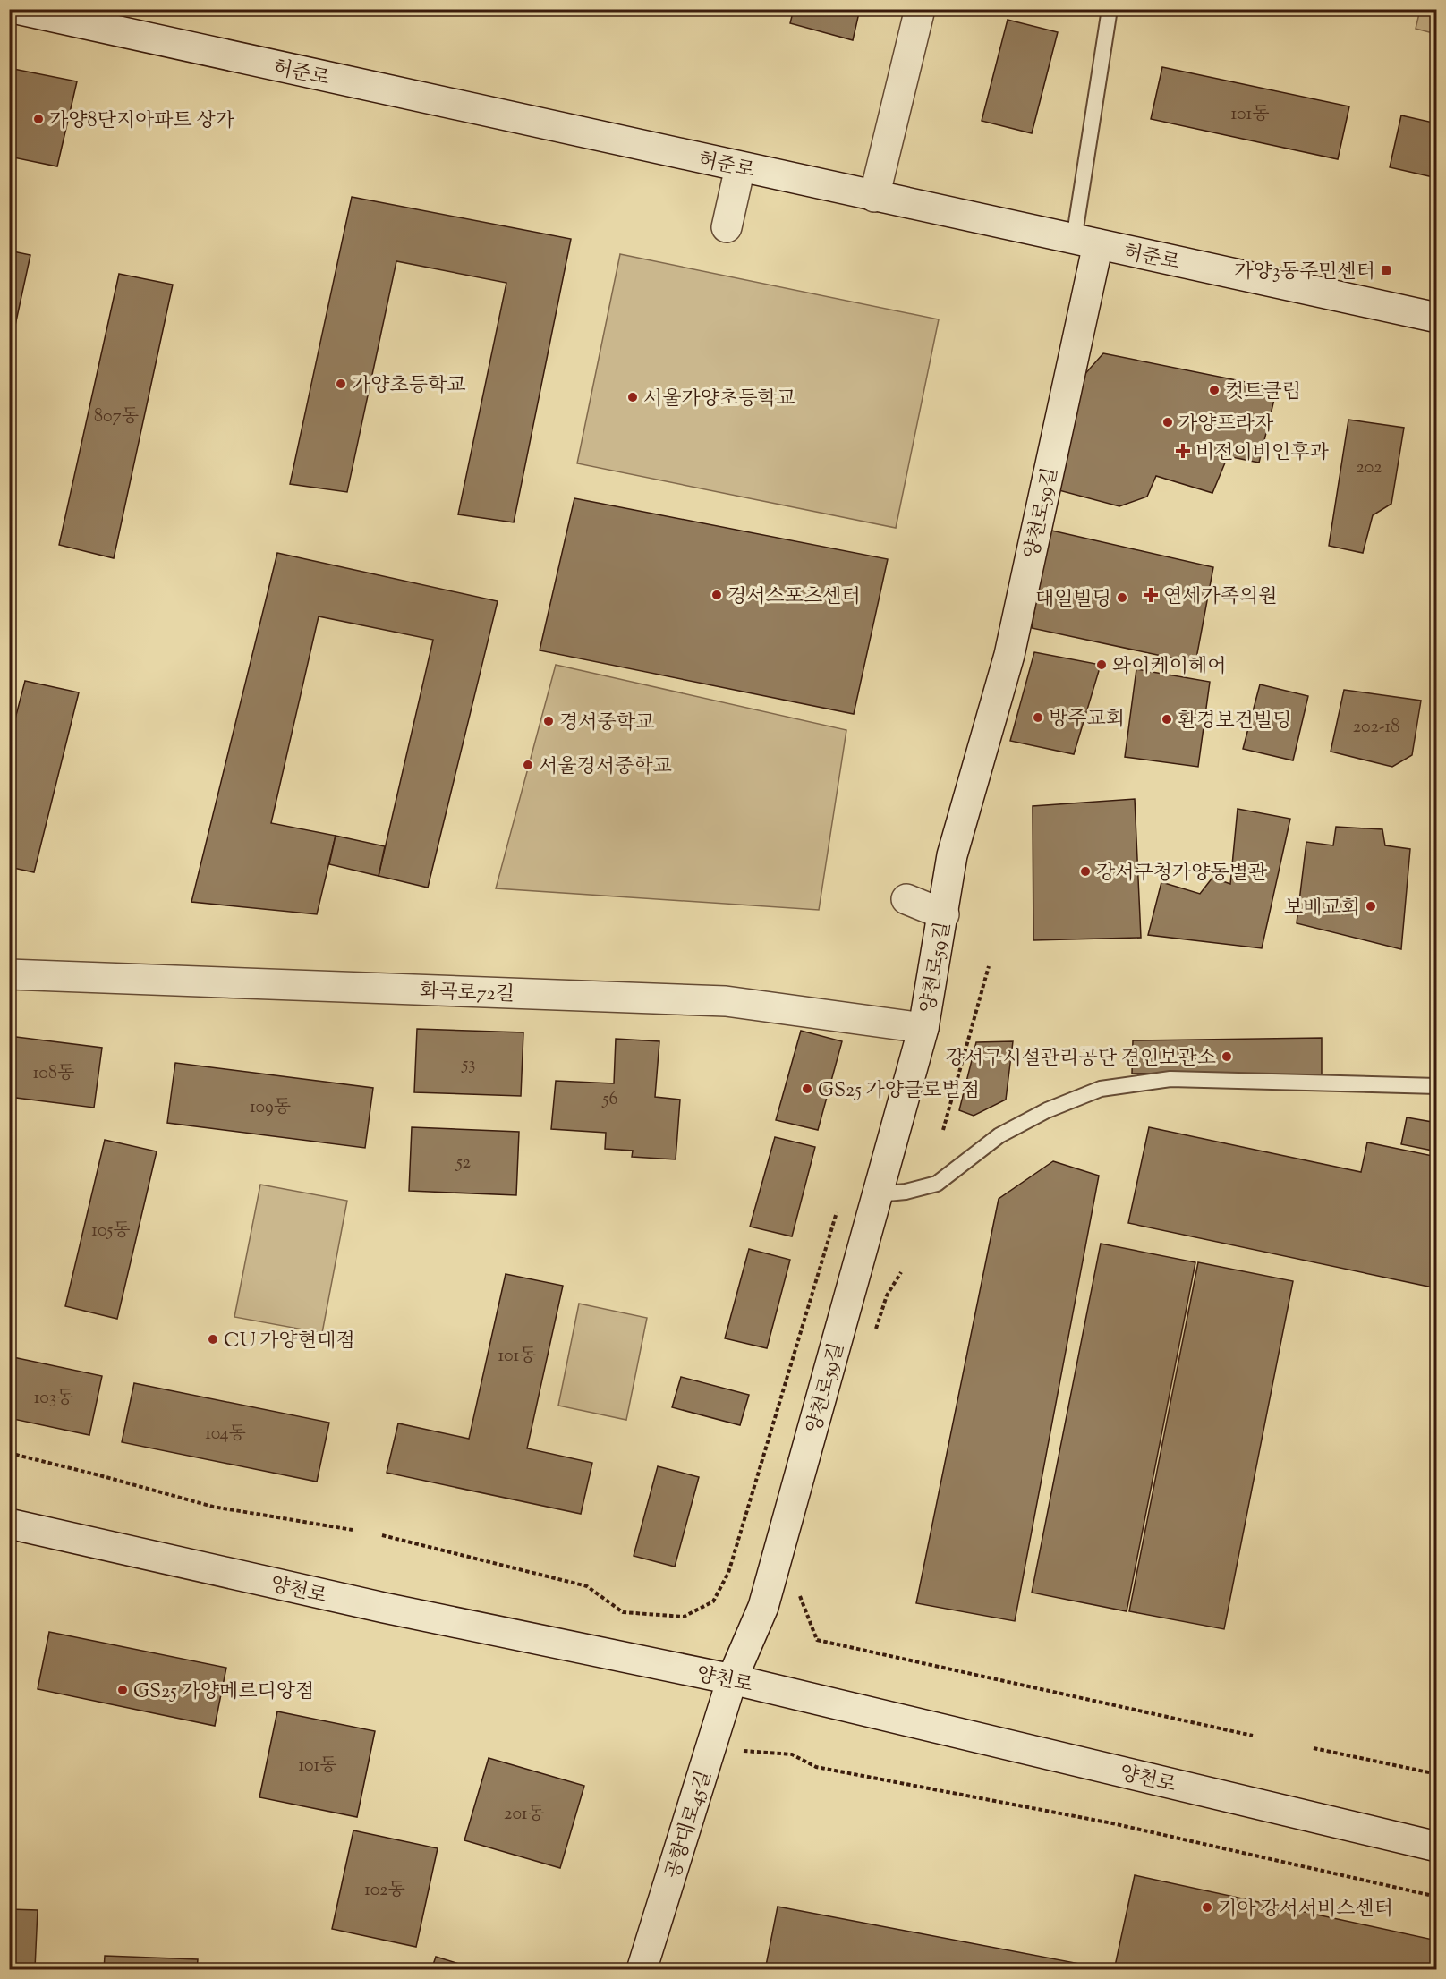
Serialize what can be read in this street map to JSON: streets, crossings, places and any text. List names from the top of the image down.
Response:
{
  "streets": {
    "street": [
      "허준로",
      "양천로59길",
      "화곡로72길",
      "양천로",
      "공항대로45길"
    ]
  },
  "crossings": [
    ["허준로", "양천로59길"],
    ["양천로59길", "화곡로72길"],
    ["양천로59길", "양천로"],
    ["양천로59길", "공항대로45길"],
    ["양천로", "공항대로45길"]
  ],
  "places": {
    "other": [
      "가양8단지아파트 상가",
      "가양초등학교",
      "컷트클럽",
      "서울가양초등학교",
      "가양프라자",
      "경서스포츠센터",
      "대일빌딩",
      "와이케이헤어",
      "방주교회",
      "환경보건빌딩",
      "경서중학교",
      "서울경서중학교",
      "강서구청가양동별관",
      "보배교회",
      "강서구시설관리공단 견인보관소",
      "GS25 가양글로벌점",
      "CU 가양현대점",
      "GS25 가양메르디앙점",
      "기아 강서서비스센터"
    ],
    "transit": ["가양3동주민센터"],
    "health": ["비전이비인후과", "연세가족의원"]
  },
  "house_numbers": [
    "101동",
    "807동",
    "202",
    "202-18",
    "53",
    "108동",
    "56",
    "109동",
    "52",
    "105동",
    "101동",
    "103동",
    "104동",
    "101동",
    "201동",
    "102동"
  ]
}
